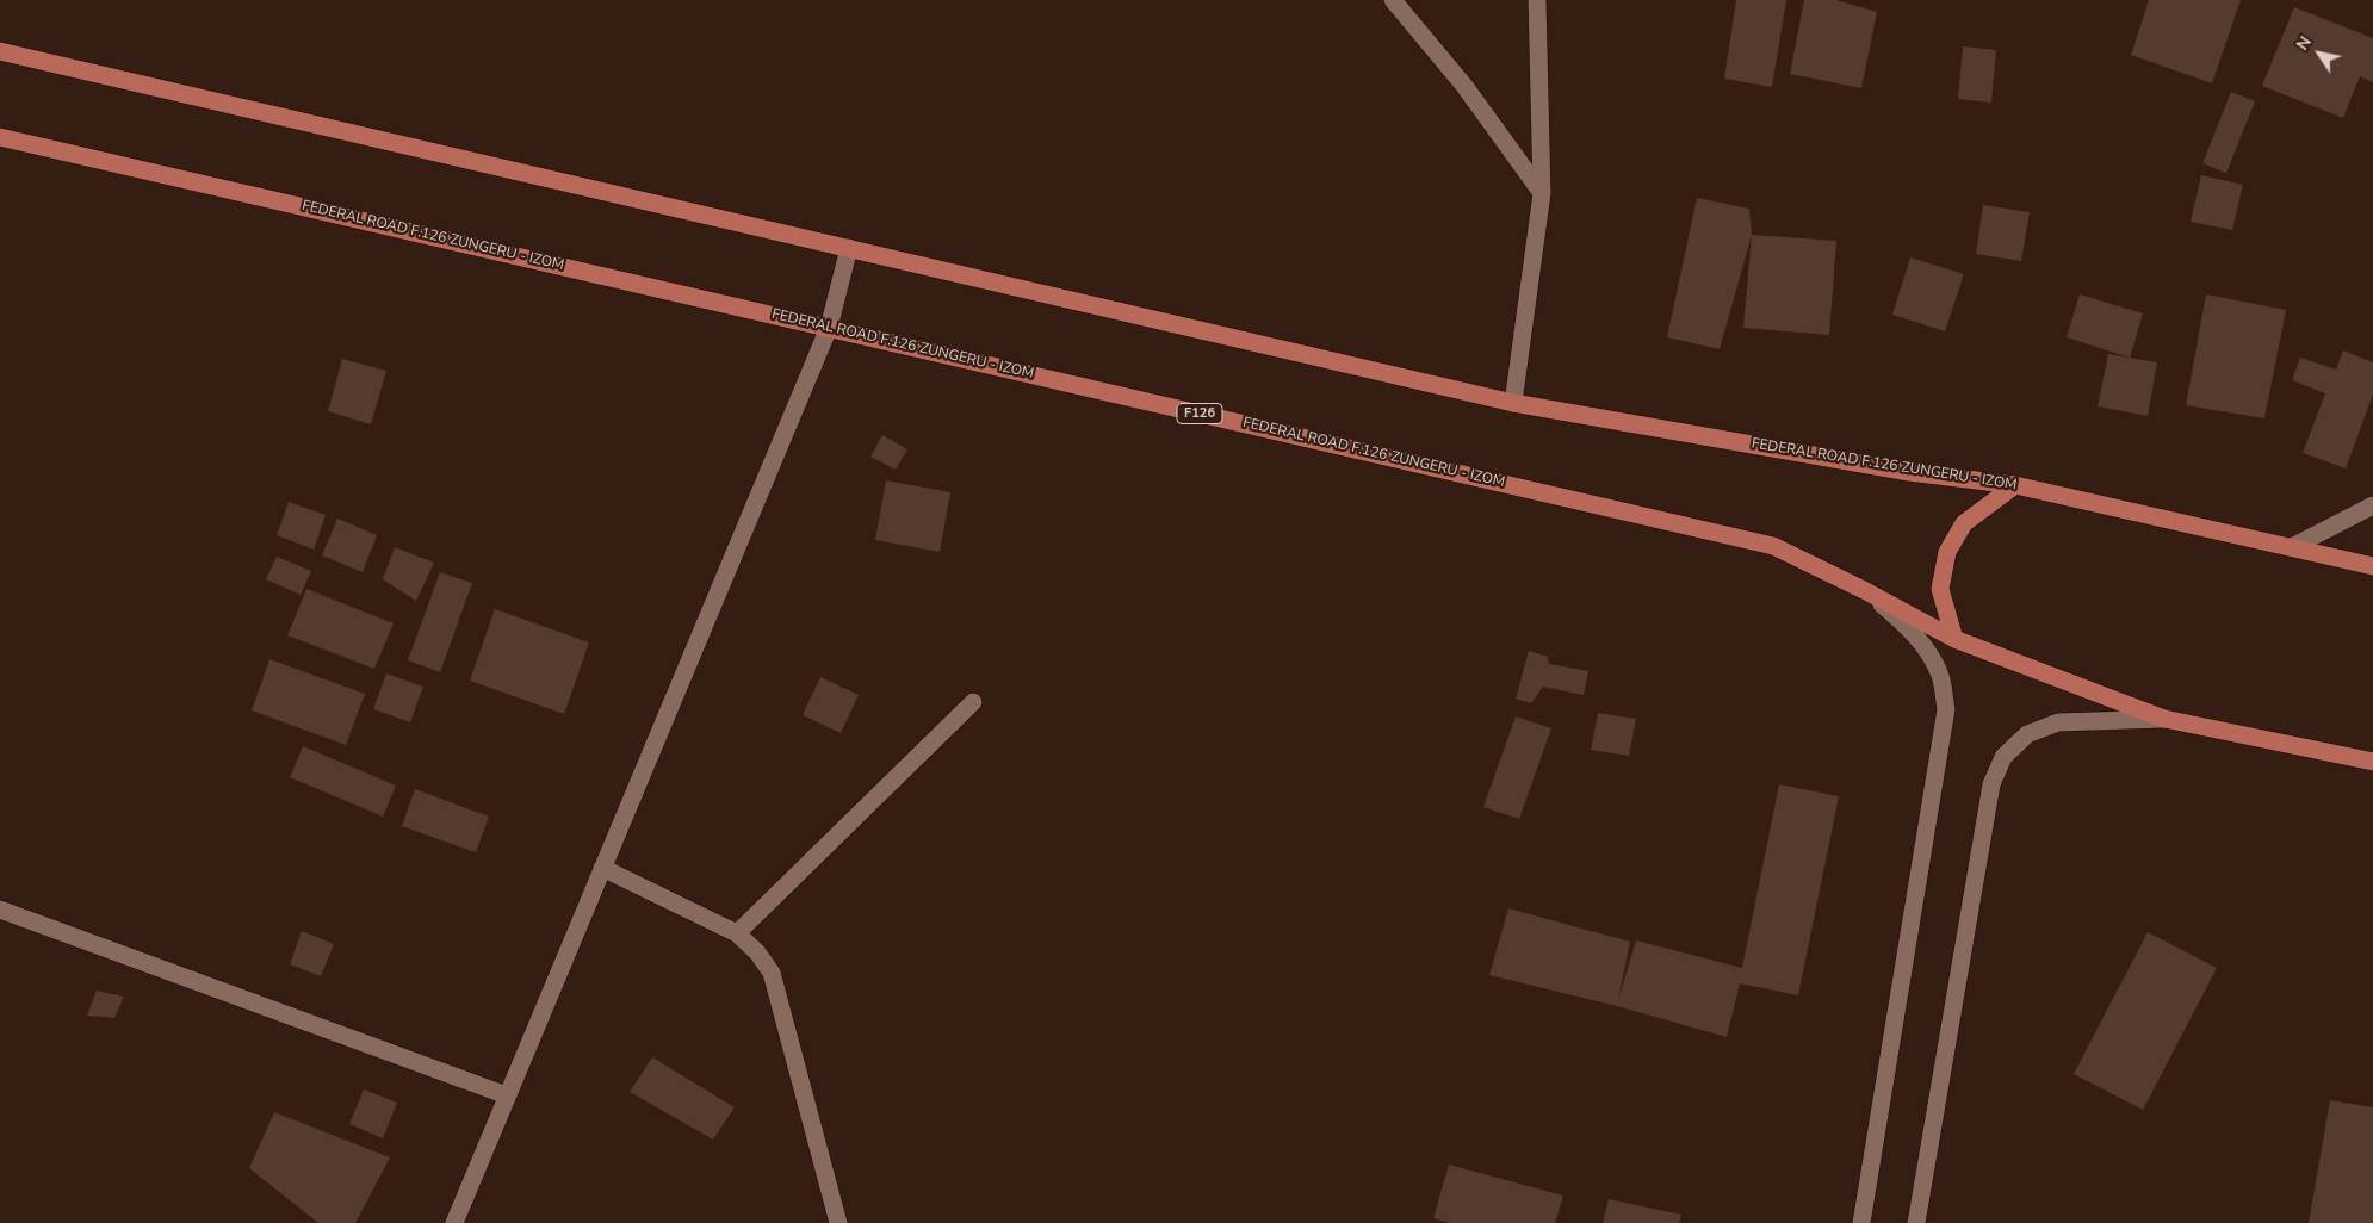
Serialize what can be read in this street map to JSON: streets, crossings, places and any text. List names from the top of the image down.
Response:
{
  "streets": {
    "main road": ["FEDERAL ROAD F.126 ZUNGERU - IZOM", "F126"]
  },
  "north": "top left"
}
